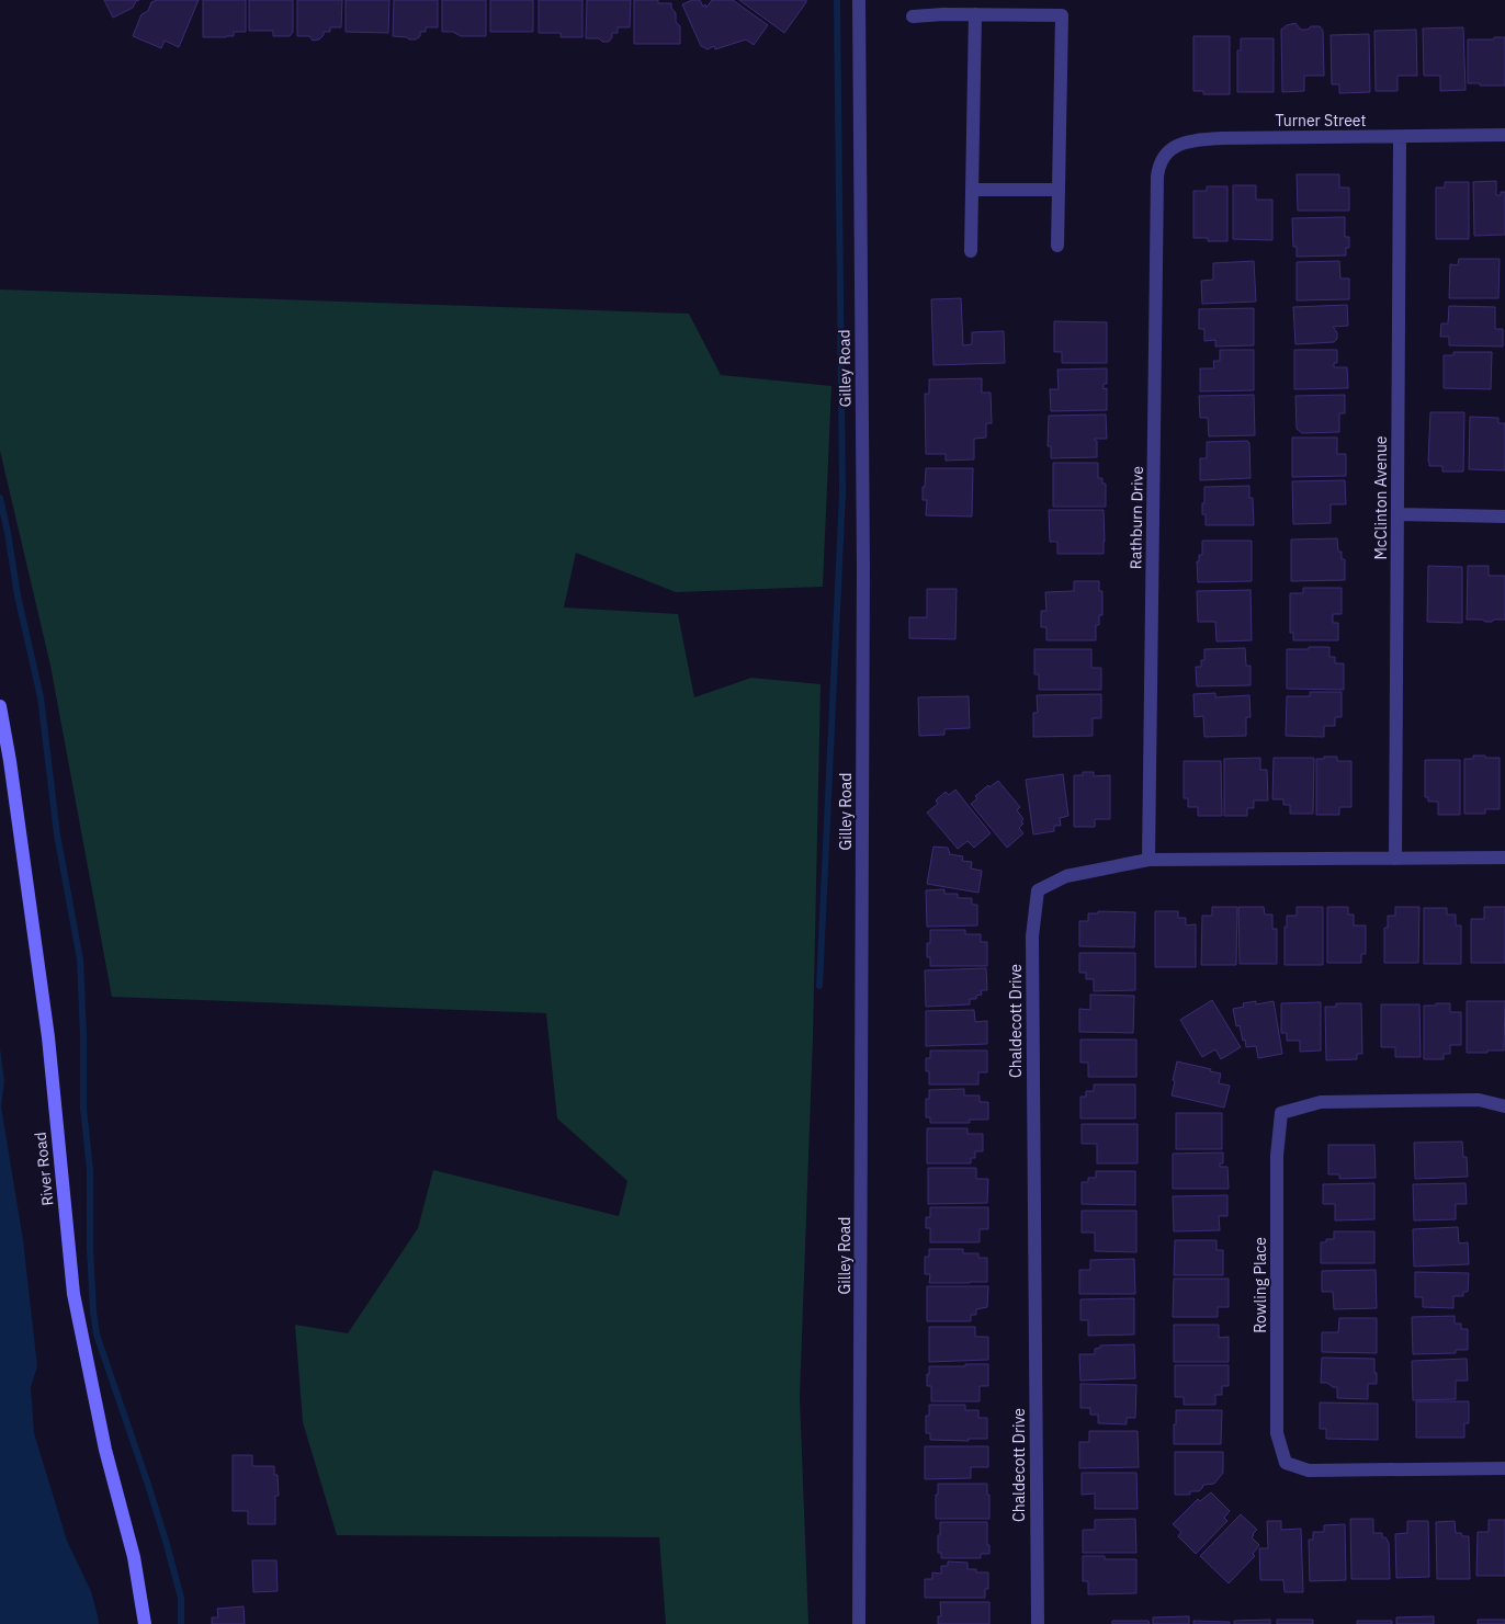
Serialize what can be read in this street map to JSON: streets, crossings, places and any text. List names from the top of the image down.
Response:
{
  "streets": {
    "street": [
      "Turner Street",
      "Gilley Road",
      "McClinton Avenue",
      "Rathburn Drive",
      "Chaldecott Drive",
      "River Road",
      "Rowling Place"
    ]
  },
  "crossings": [
    ["Turner Street", "McClinton Avenue"],
    ["Turner Street", "Rathburn Drive"],
    ["McClinton Avenue", "Chaldecott Drive"],
    ["Rathburn Drive", "Chaldecott Drive"]
  ]
}
